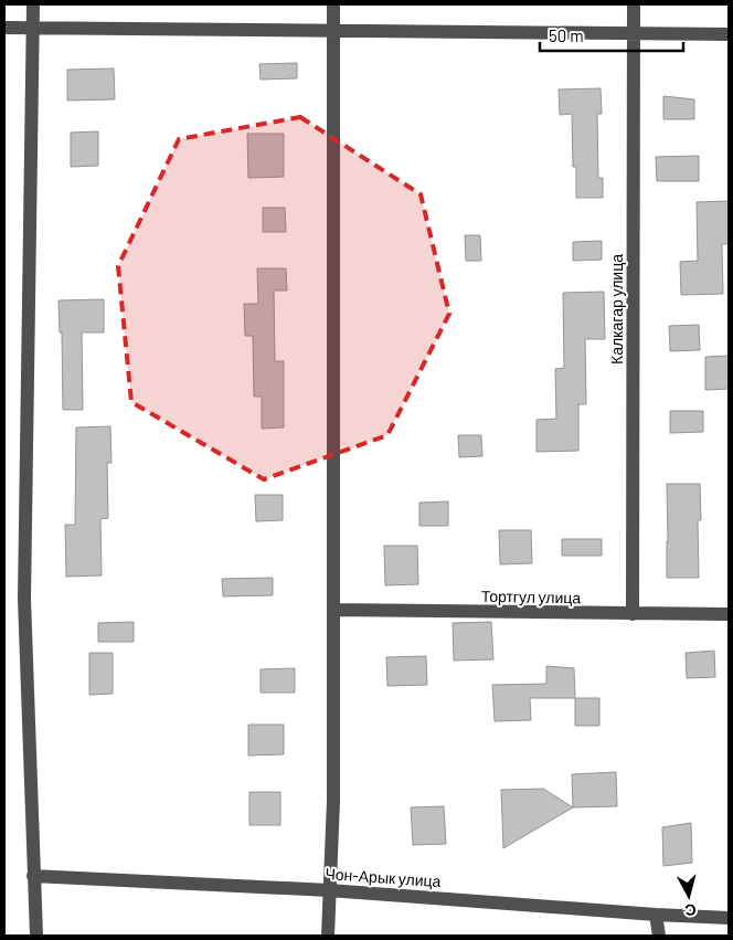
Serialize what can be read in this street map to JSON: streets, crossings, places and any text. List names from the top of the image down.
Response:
{
  "streets": {
    "street": ["Калкагар улица", "Тортгул улица", "Чон-Арык улица"]
  },
  "crossings": [
    ["Калкагар улица", "Тортгул улица"]
  ],
  "scale_bar": "50 m",
  "north": "bottom"
}
